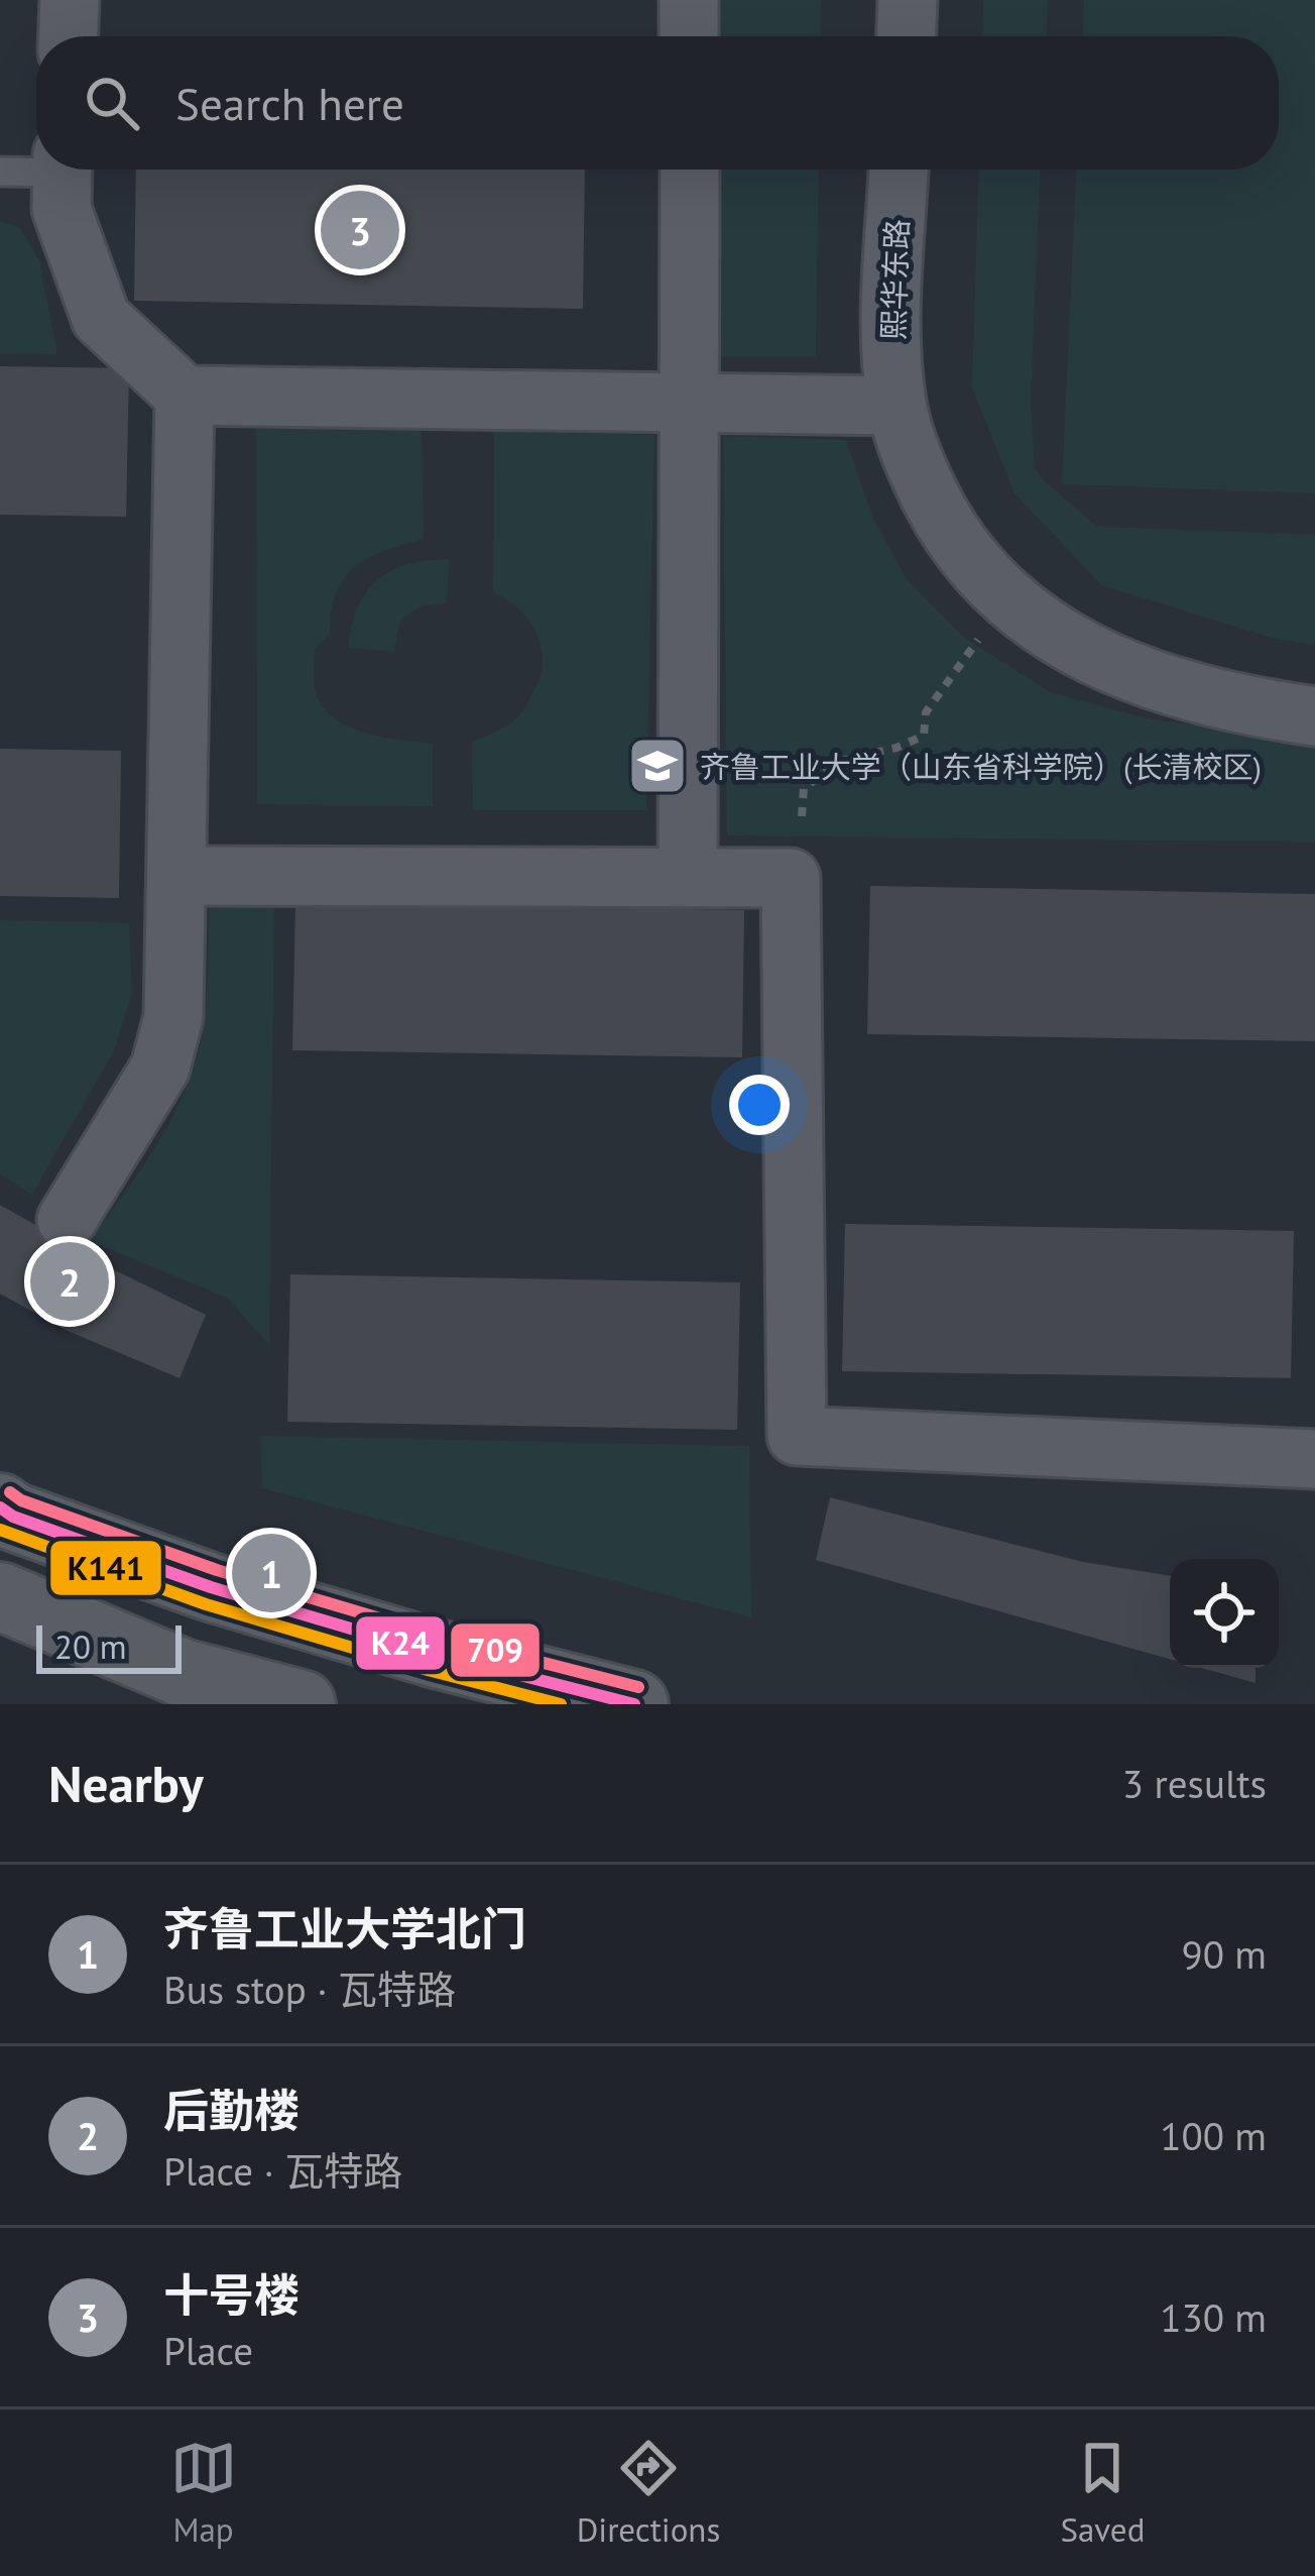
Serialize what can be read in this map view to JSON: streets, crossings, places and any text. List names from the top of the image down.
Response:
{
  "streets": {
    "street": ["熙华东路"]
  },
  "places": {
    "school or university": ["齐鲁工业大学（山东省科学院）(长清校区)"]
  },
  "lines": ["transit line 709", "transit line K24", "transit line K141"],
  "scale_bar": "20 m",
  "page": {
    "search": "Search here",
    "pins": ["3", "2", "1"],
    "scale": "20 m",
    "heading": ["Nearby", "3 results"],
    "list": [
      {
        "mark": "1",
        "name": "齐鲁工业大学北门",
        "note": "Bus stop · 瓦特路",
        "value": "90 m"
      },
      {
        "mark": "2",
        "name": "后勤楼",
        "note": "Place · 瓦特路",
        "value": "100 m"
      },
      {
        "mark": "3",
        "name": "十号楼",
        "note": "Place",
        "value": "130 m"
      }
    ],
    "nav": ["Map", "Directions", "Saved"]
  }
}
